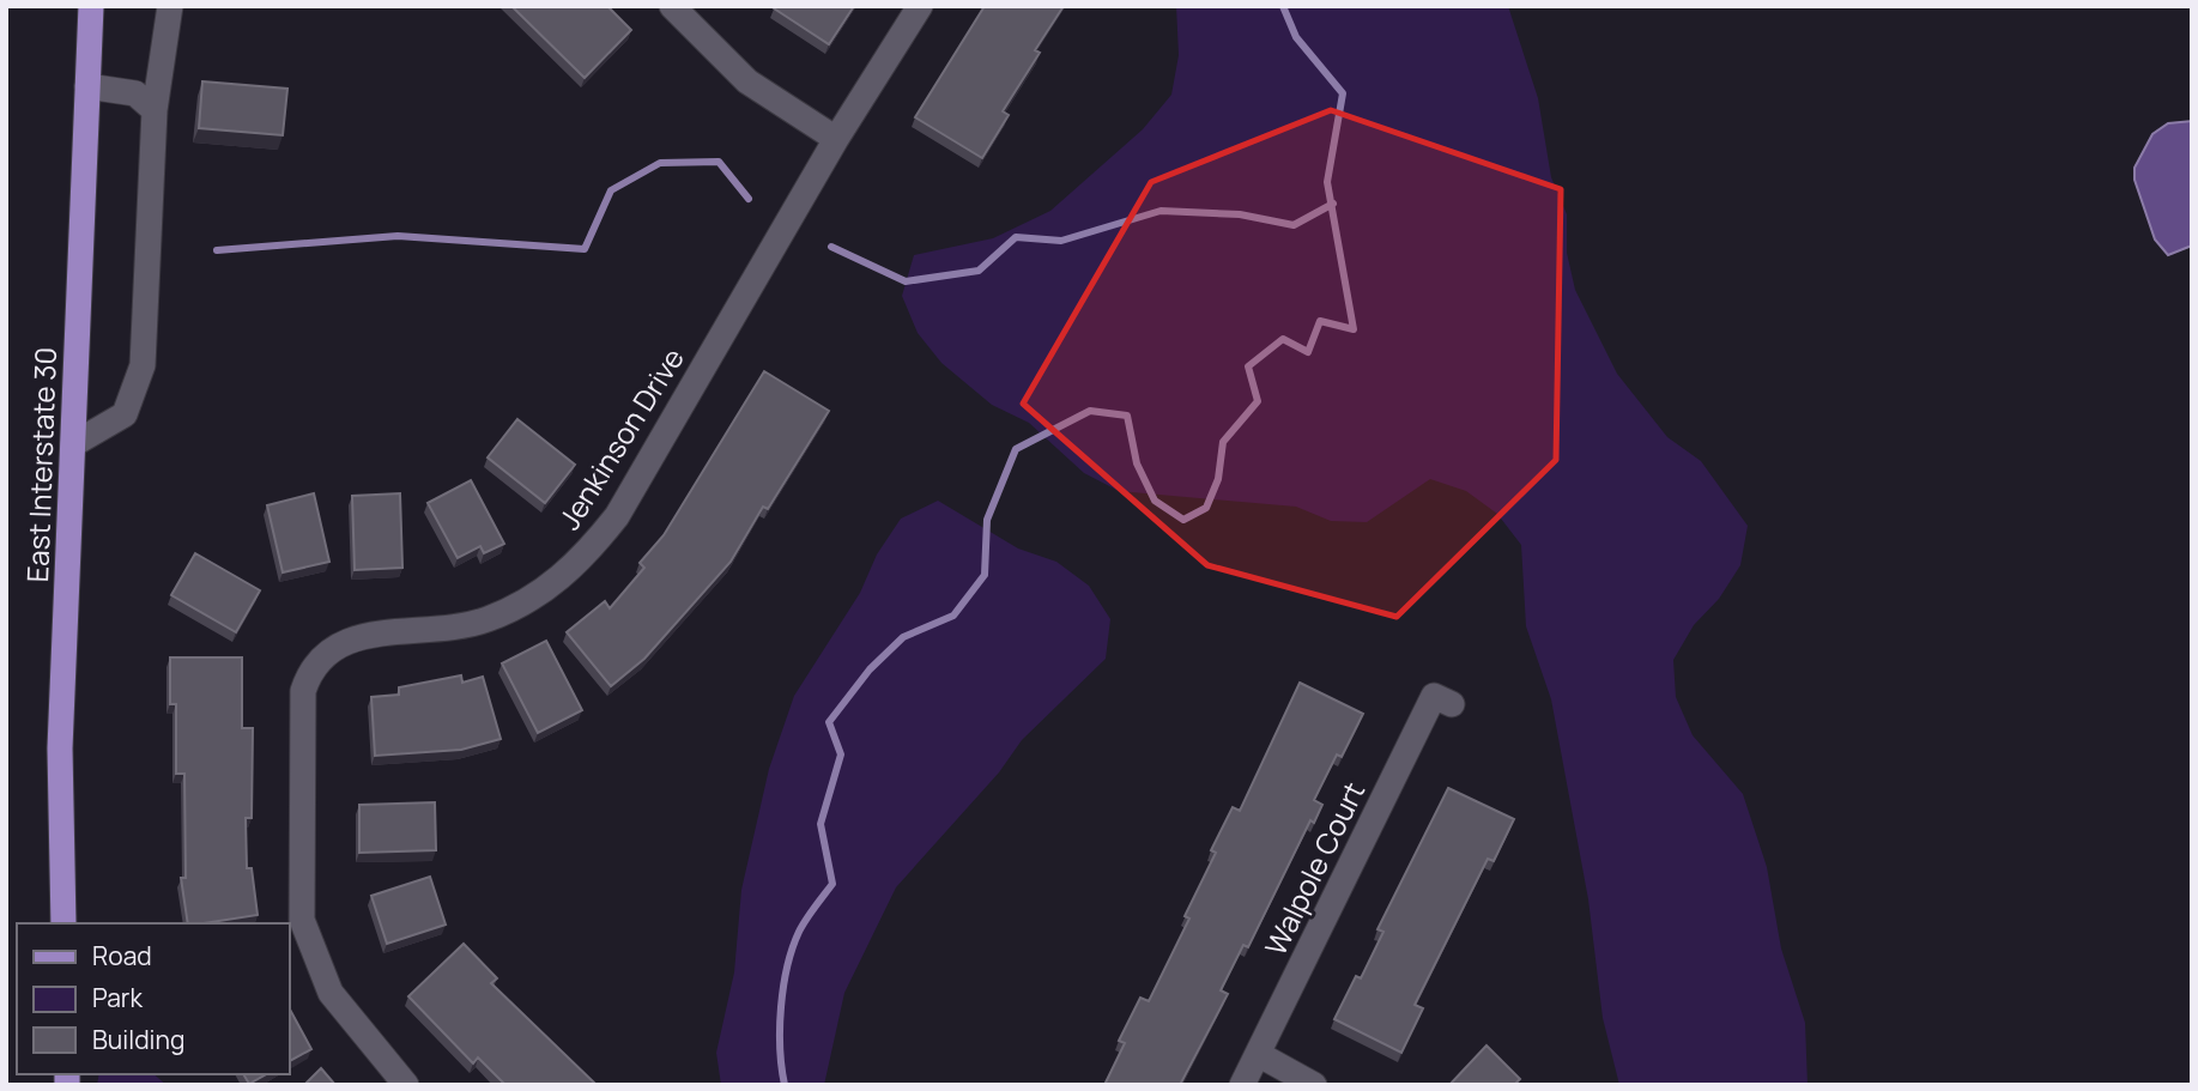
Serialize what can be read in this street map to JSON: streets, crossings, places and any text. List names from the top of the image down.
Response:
{
  "streets": {
    "main road": ["East Interstate 30"],
    "street": ["Jenkinson Drive", "Walpole Court"]
  },
  "legend": ["Road", "Park", "Building"]
}
